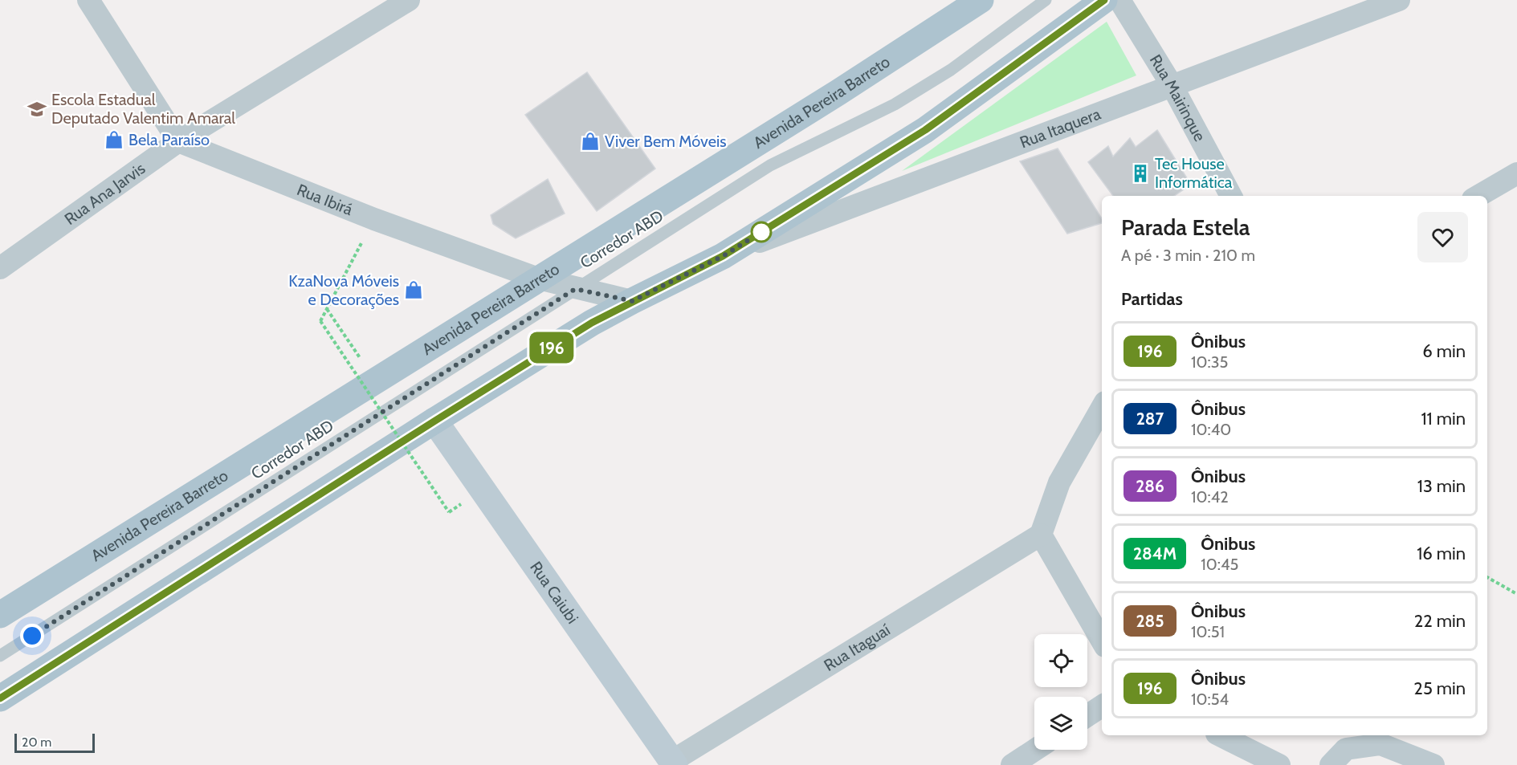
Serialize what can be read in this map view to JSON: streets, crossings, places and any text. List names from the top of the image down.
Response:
{
  "streets": {
    "main road": ["Avenida Pereira Barreto"],
    "street": [
      "Rua Mairinque",
      "Rua Itaquera",
      "Rua Ana Jarvis",
      "Rua Ibirá",
      "Rua Caiubi",
      "Rua Itaguaí"
    ],
    "lane": ["Corredor ABD"]
  },
  "crossings": [
    ["Rua Mairinque", "Rua Itaquera"],
    ["Avenida Pereira Barreto", "Rua Ibirá"],
    ["Rua Ana Jarvis", "Rua Ibirá"],
    ["Rua Ibirá", "Corredor ABD"],
    ["Rua Caiubi", "Rua Itaguaí"]
  ],
  "places": {
    "school or university": ["Escola Estadual Deputado Valentim Amaral"],
    "shop": ["Bela Paraíso", "Viver Bem Móveis", "KzaNova Móveis e Decorações"],
    "building": ["Tec House Informática"]
  },
  "lines": ["bus line 196"],
  "scale_bar": "20 m",
  "page": {
    "on_map": "196",
    "heading": [
      ["Parada Estela", "A pé · 3 min · 210 m"],
      "Partidas"
    ],
    "list": [
      {
        "mark": "196",
        "name": "Ônibus",
        "note": "10:35",
        "value": "6 min"
      },
      {
        "mark": "287",
        "name": "Ônibus",
        "note": "10:40",
        "value": "11 min"
      },
      {
        "mark": "286",
        "name": "Ônibus",
        "note": "10:42",
        "value": "13 min"
      },
      {
        "mark": "284M",
        "name": "Ônibus",
        "note": "10:45",
        "value": "16 min"
      },
      {
        "mark": "285",
        "name": "Ônibus",
        "note": "10:51",
        "value": "22 min"
      },
      {
        "mark": "196",
        "name": "Ônibus",
        "note": "10:54",
        "value": "25 min"
      }
    ],
    "scale": "20 m"
  }
}
